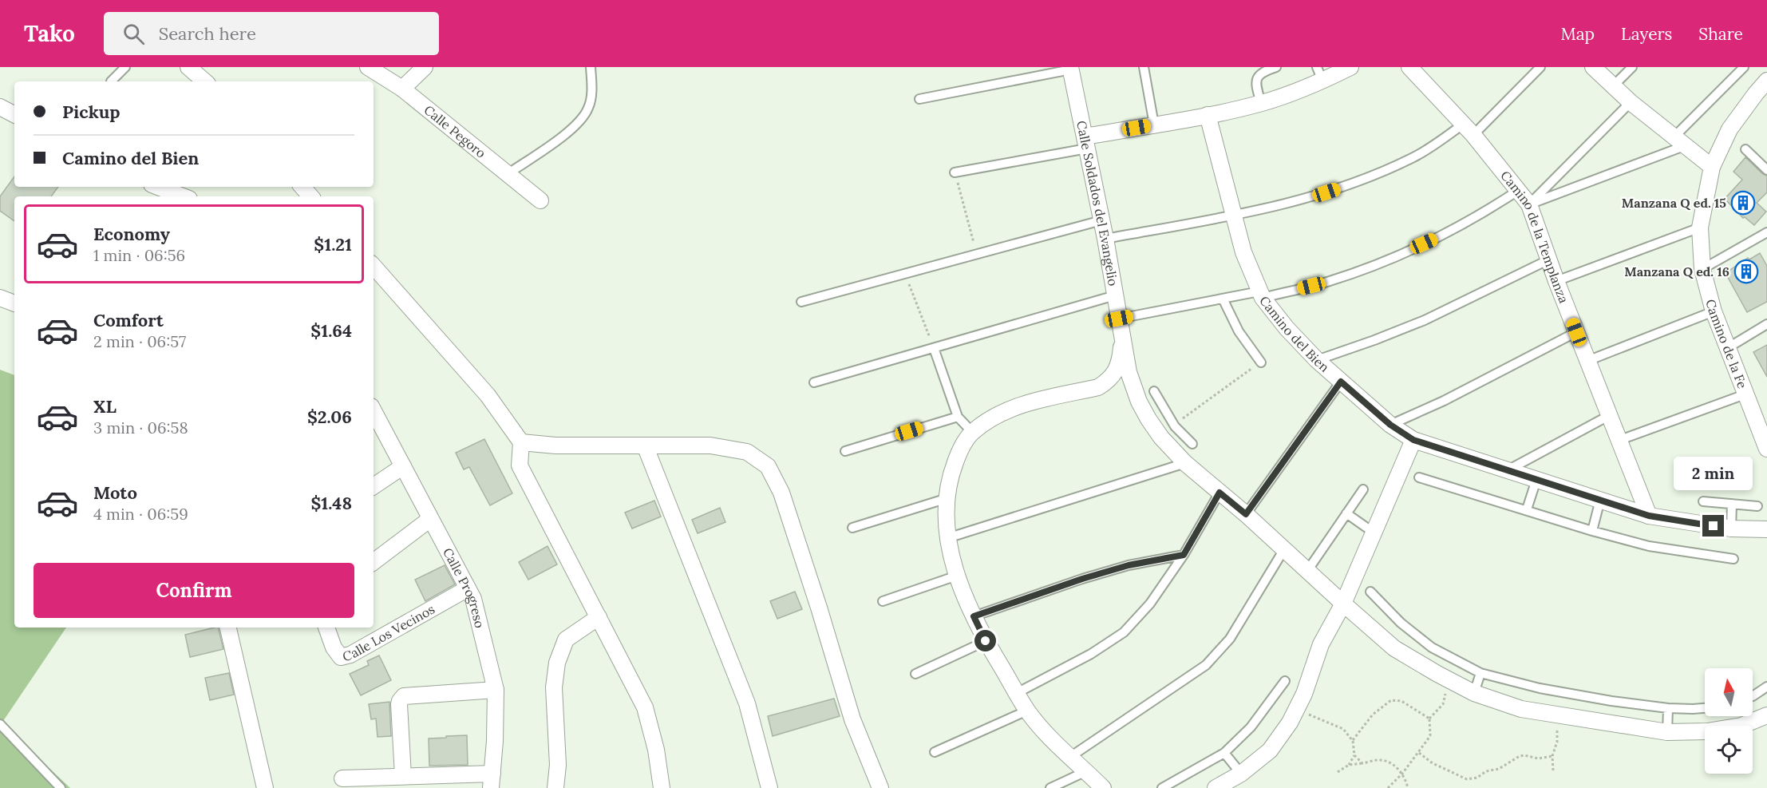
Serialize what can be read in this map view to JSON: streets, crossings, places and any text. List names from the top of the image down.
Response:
{
  "streets": {
    "street": [
      "Calle Pegoro",
      "Calle Soldados del Evangelio",
      "Camino de la Templanza",
      "Camino del Bien",
      "Camino de la Fe",
      "Calle Progreso",
      "Calle Los Vecinos"
    ]
  },
  "crossings": [
    ["Camino de la Templanza", "Camino del Bien"],
    ["Calle Progreso", "Calle Los Vecinos"]
  ],
  "places": {
    "building": ["Manzana Q ed. 15", "Manzana Q ed. 16"]
  },
  "north": "top",
  "page": {
    "header": "Tako",
    "search": "Search here",
    "nav": ["Map", "Layers", "Share"],
    "banner": ["Pickup", "Camino del Bien"],
    "list": [
      {
        "name": "Economy",
        "note": "1 min · 06:56",
        "value": "$1.21"
      },
      {
        "name": "Comfort",
        "note": "2 min · 06:57",
        "value": "$1.64"
      },
      {
        "name": "XL",
        "note": "3 min · 06:58",
        "value": "$2.06"
      },
      {
        "name": "Moto",
        "note": "4 min · 06:59",
        "value": "$1.48"
      }
    ],
    "bubble": "2 min",
    "buttons": "Confirm"
  }
}
